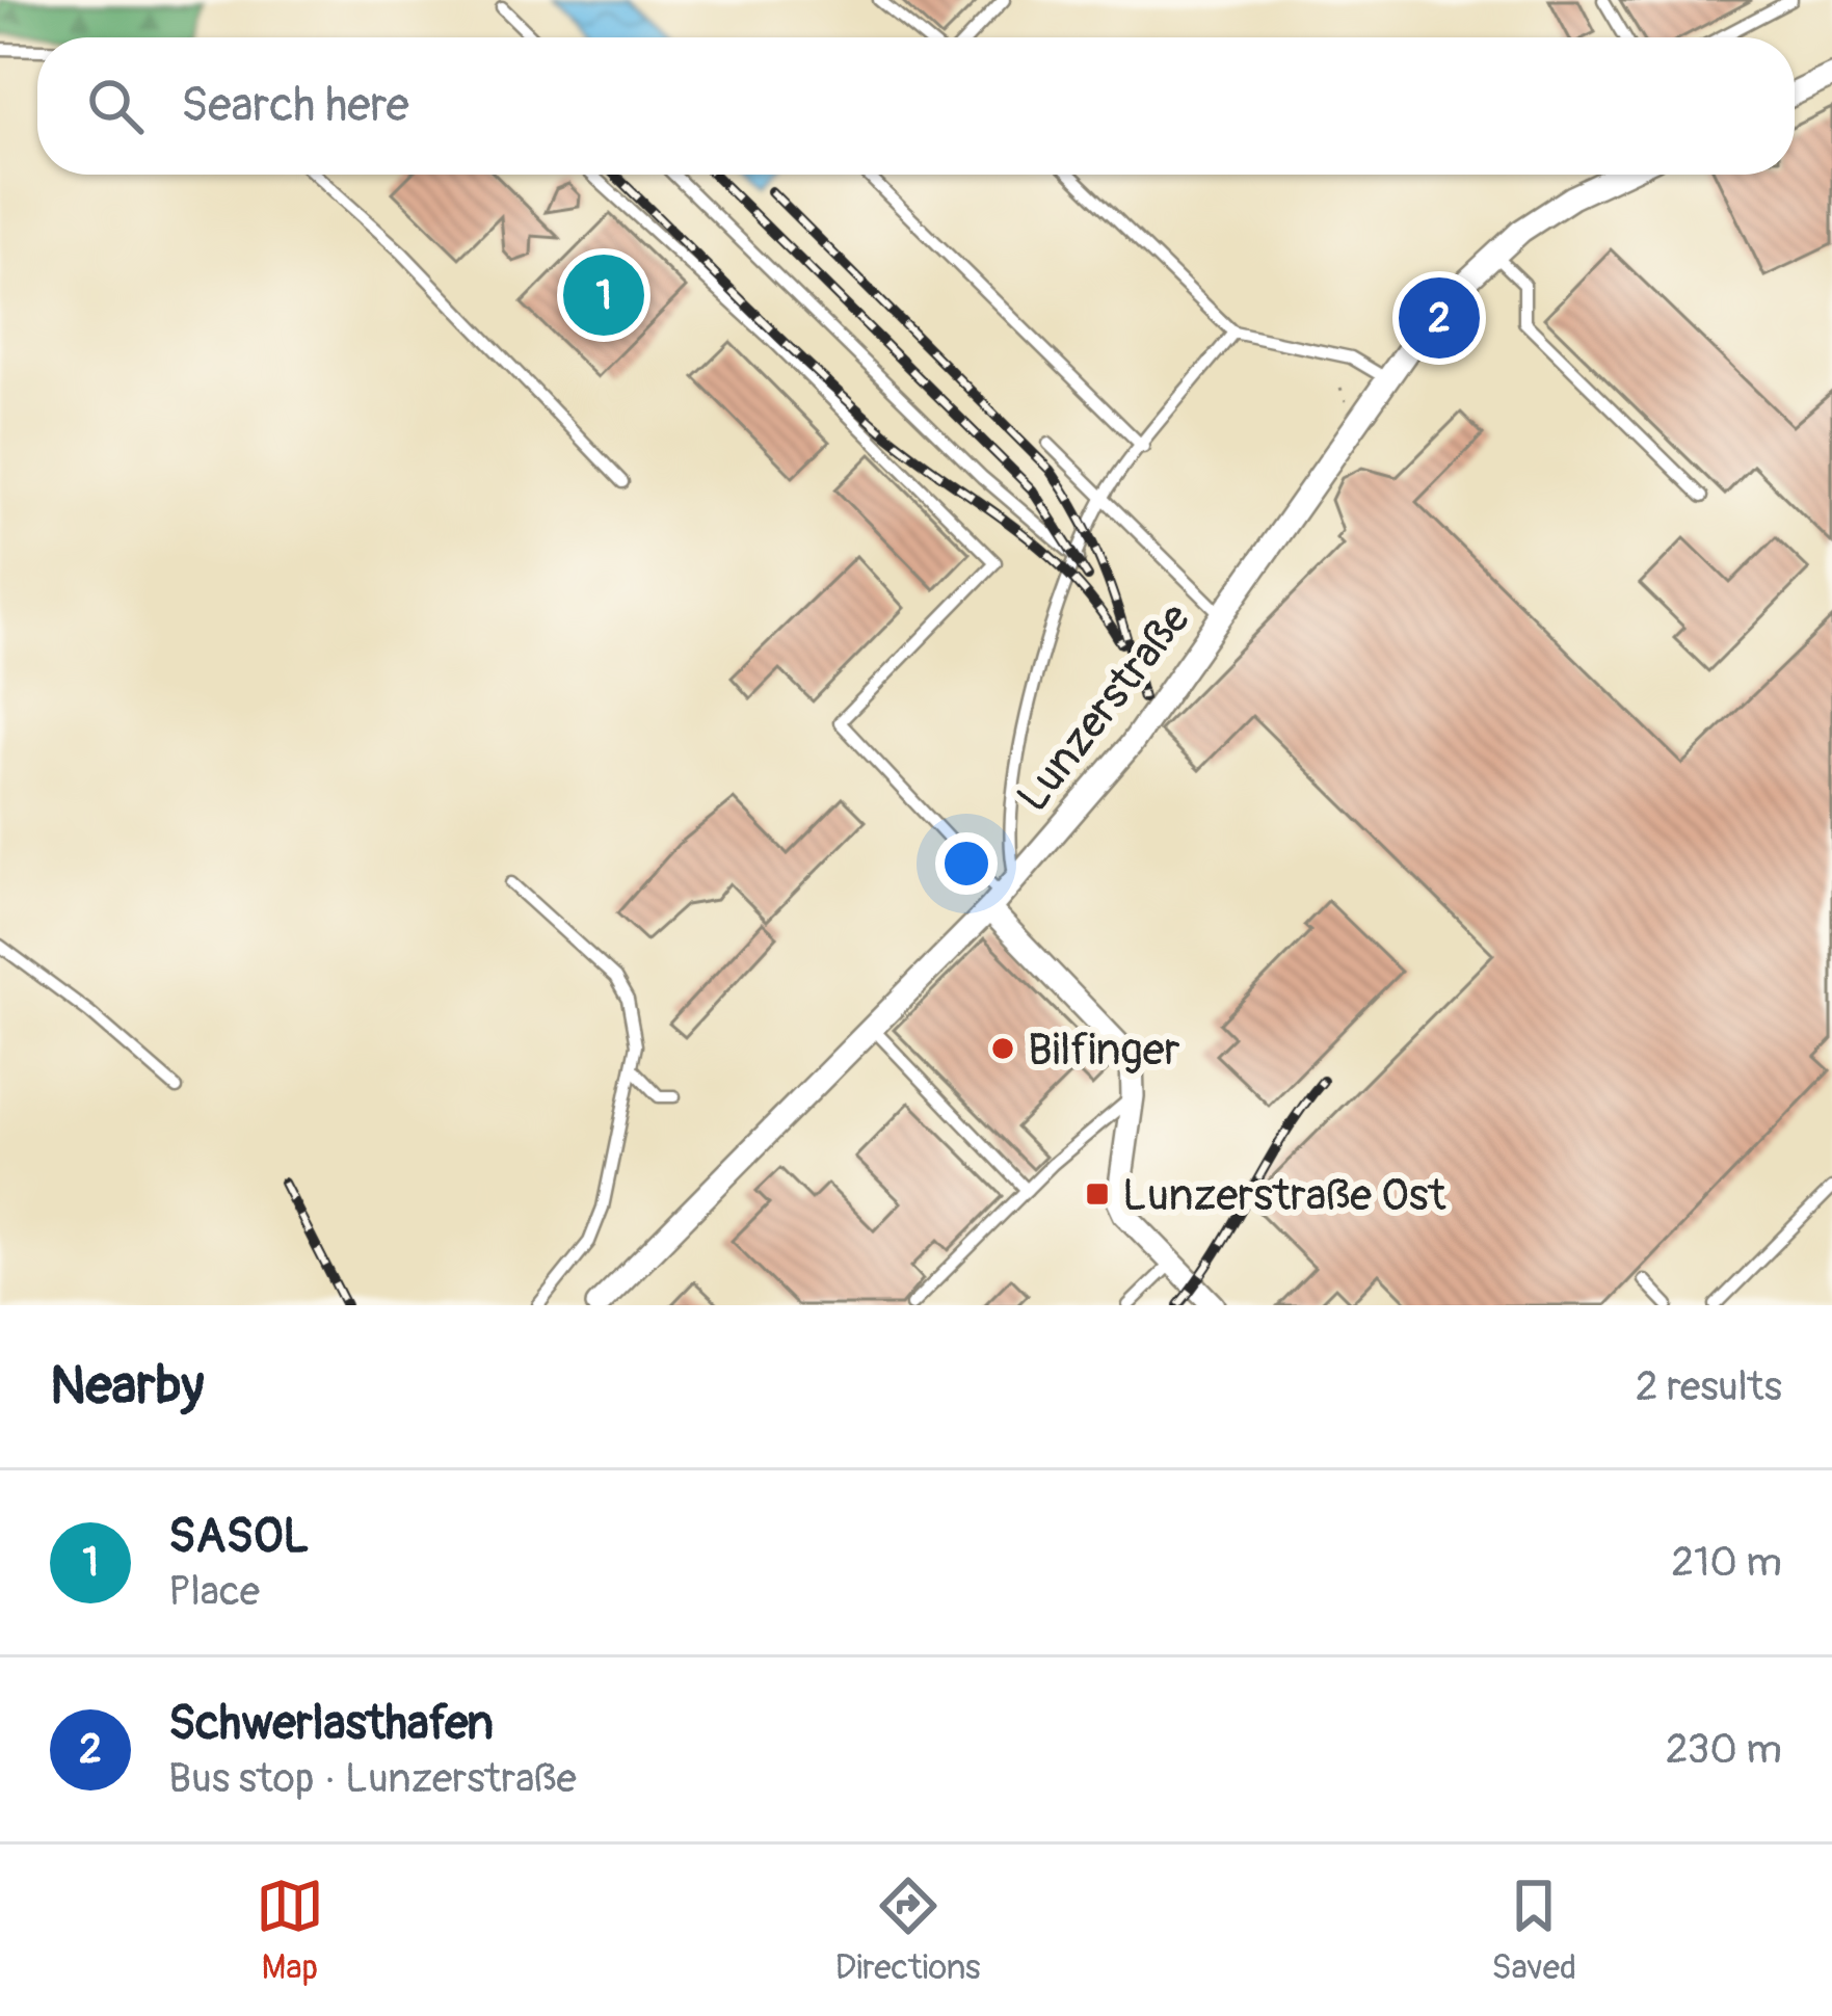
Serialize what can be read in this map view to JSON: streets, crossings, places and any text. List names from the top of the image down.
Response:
{
  "streets": {
    "street": ["Lunzerstraße"]
  },
  "places": {
    "other": ["Bilfinger"],
    "transit": ["Lunzerstraße Ost"]
  },
  "page": {
    "search": "Search here",
    "pins": ["1", "2"],
    "heading": ["Nearby", "2 results"],
    "list": [
      {
        "mark": "1",
        "name": "SASOL",
        "note": "Place",
        "value": "210 m"
      },
      {
        "mark": "2",
        "name": "Schwerlasthafen",
        "note": "Bus stop · Lunzerstraße",
        "value": "230 m"
      }
    ],
    "nav": ["Map", "Directions", "Saved"]
  }
}
